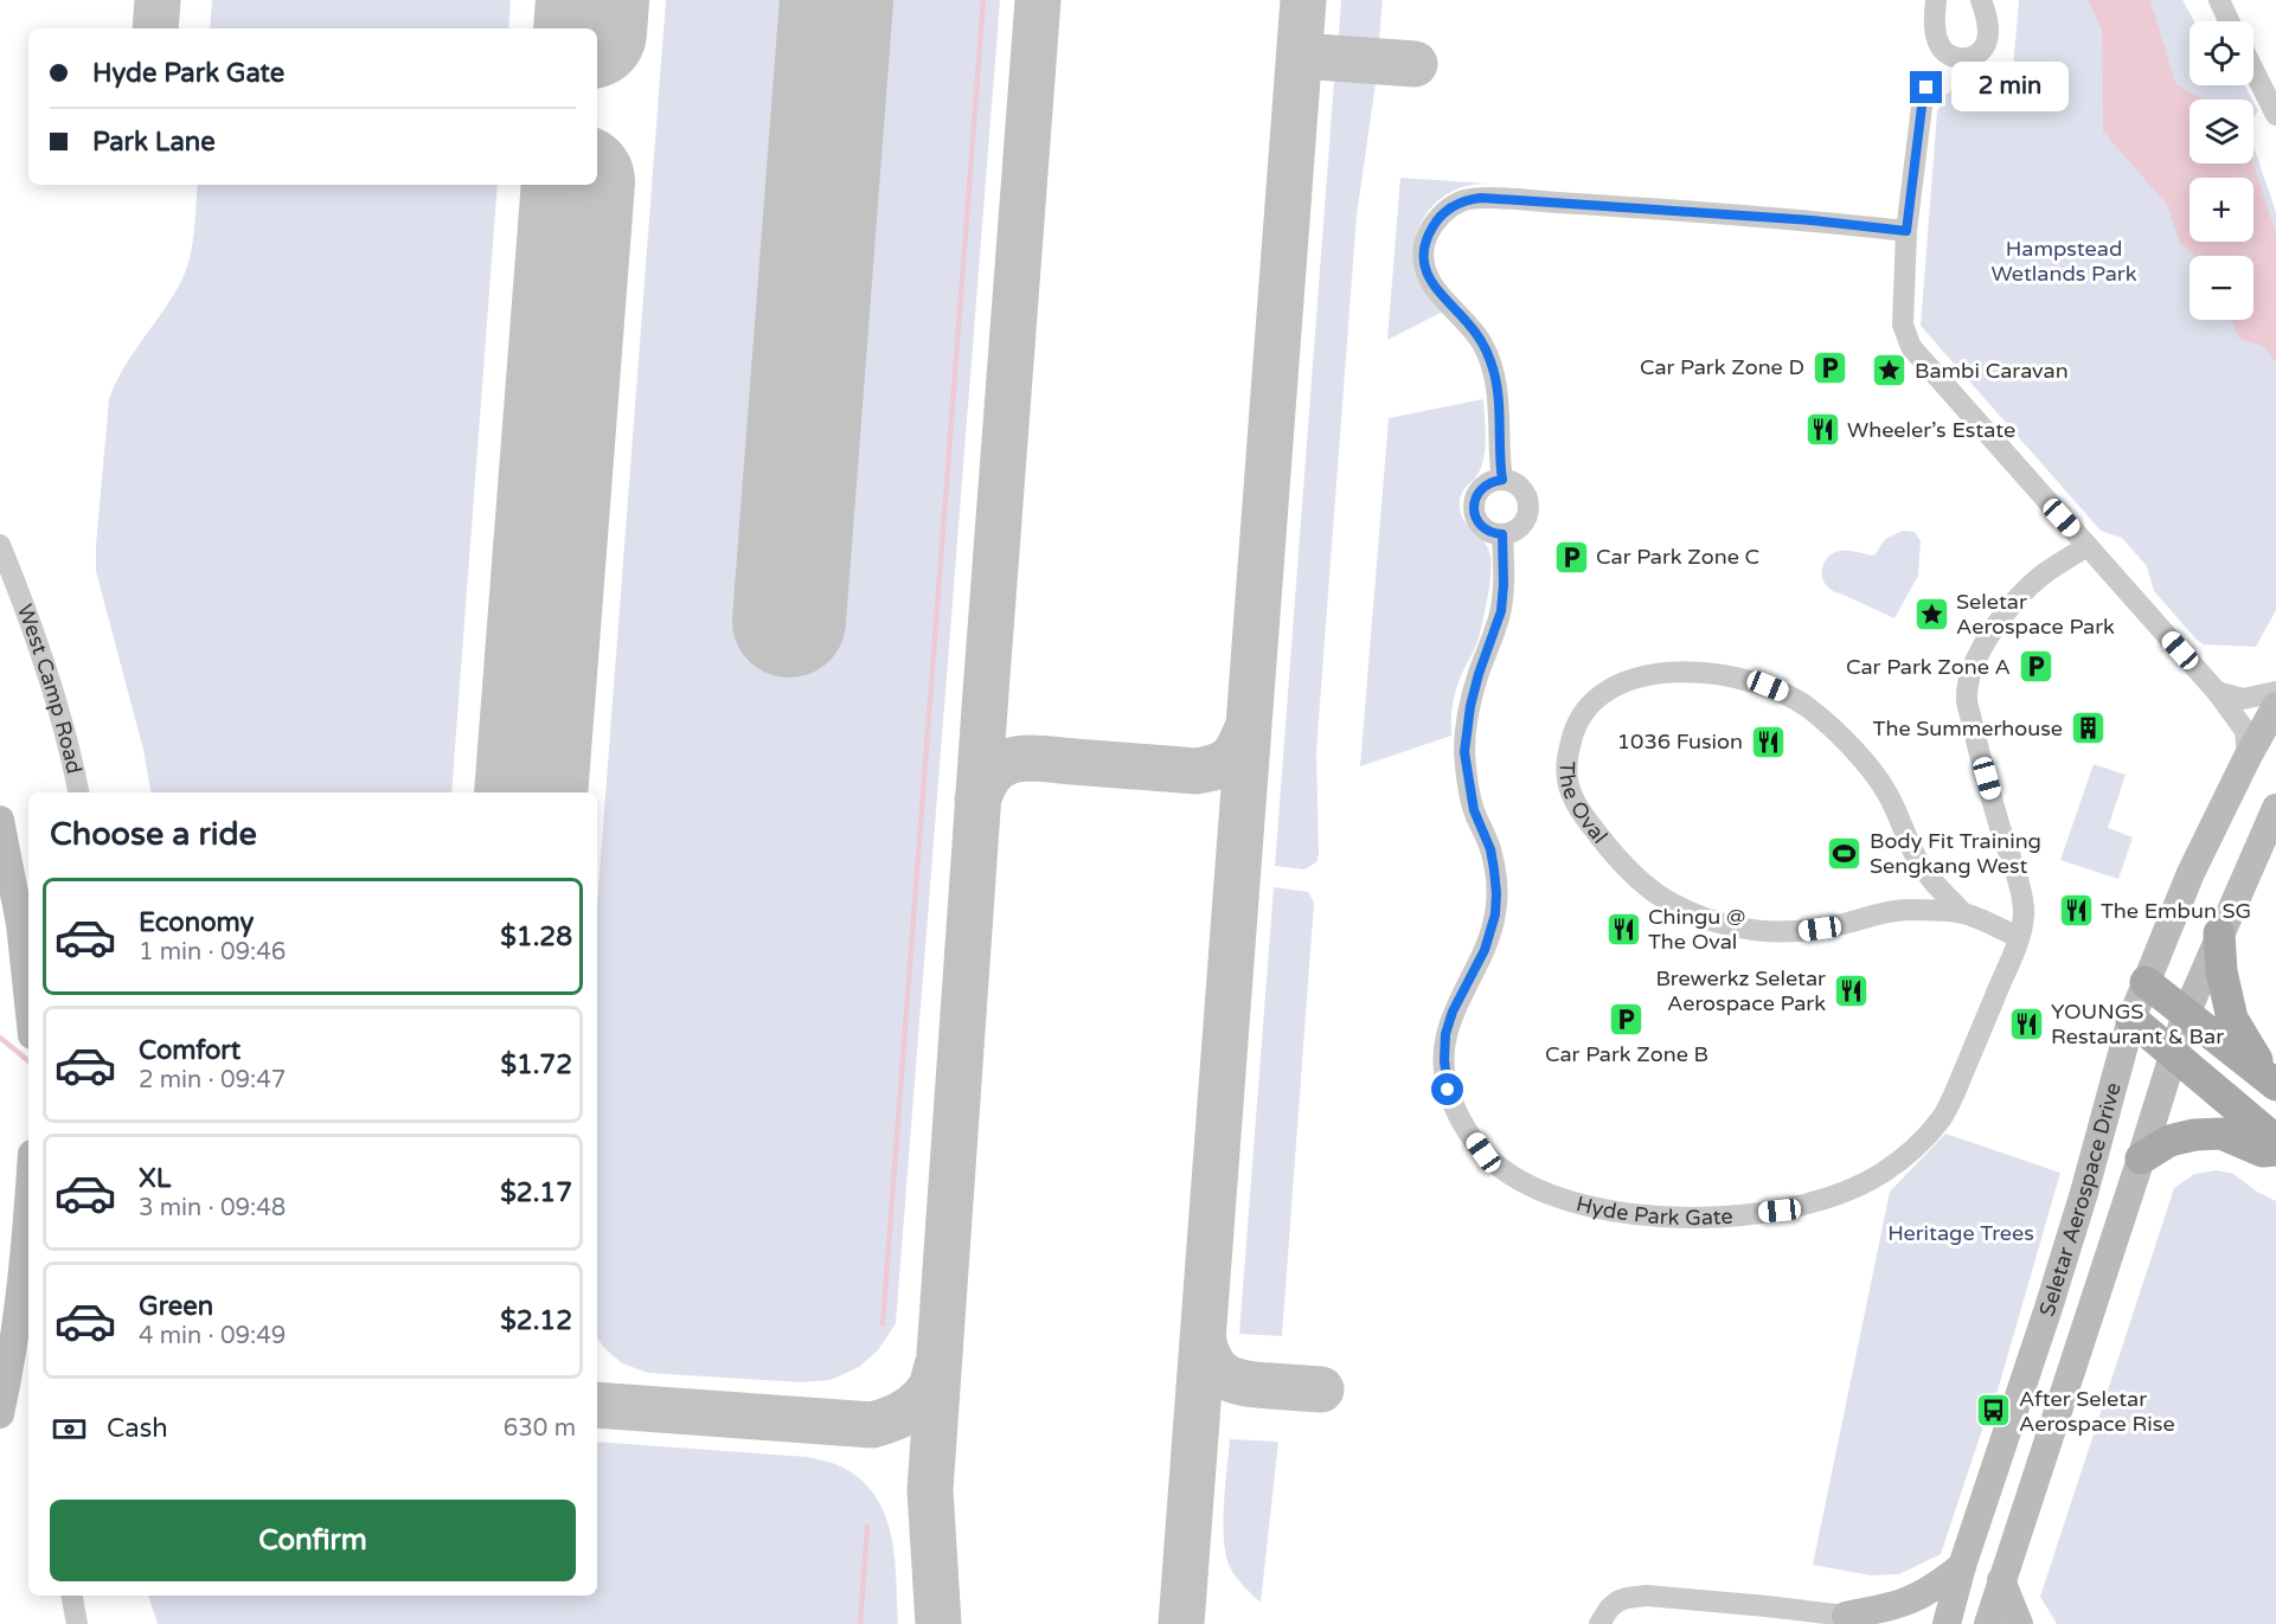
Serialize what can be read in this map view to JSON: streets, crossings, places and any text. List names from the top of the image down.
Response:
{
  "streets": {
    "street": [
      "West Camp Road",
      "The Oval",
      "Seletar Aerospace Drive",
      "Hyde Park Gate"
    ]
  },
  "crossings": [
    ["The Oval", "Hyde Park Gate"]
  ],
  "parks": ["Hampstead Wetlands Park", "Heritage Trees"],
  "places": {
    "parking": [
      "Car Park Zone D",
      "Car Park Zone C",
      "Car Park Zone A",
      "Car Park Zone B"
    ],
    "place": ["Bambi Caravan", "Seletar Aerospace Park"],
    "restaurant": [
      "Wheeler’s Estate",
      "1036 Fusion",
      "The Embun SG",
      "Chingu @ The Oval",
      "Brewerkz Seletar Aerospace Park",
      "YOUNGS Restaurant & Bar"
    ],
    "building": ["The Summerhouse"],
    "sports": ["Body Fit Training Sengkang West"],
    "bus stop": ["After Seletar Aerospace Rise"]
  },
  "page": {
    "map_buttons": ["+", "−"],
    "banner": ["Hyde Park Gate", "Park Lane"],
    "bubble": "2 min",
    "heading": "Choose a ride",
    "list": [
      {
        "name": "Economy",
        "note": "1 min · 09:46",
        "value": "$1.28"
      },
      {
        "name": "Comfort",
        "note": "2 min · 09:47",
        "value": "$1.72"
      },
      {
        "name": "XL",
        "note": "3 min · 09:48",
        "value": "$2.17"
      },
      {
        "name": "Green",
        "note": "4 min · 09:49",
        "value": "$2.12"
      }
    ],
    "pay": ["Cash", "630 m"],
    "buttons": "Confirm"
  }
}
